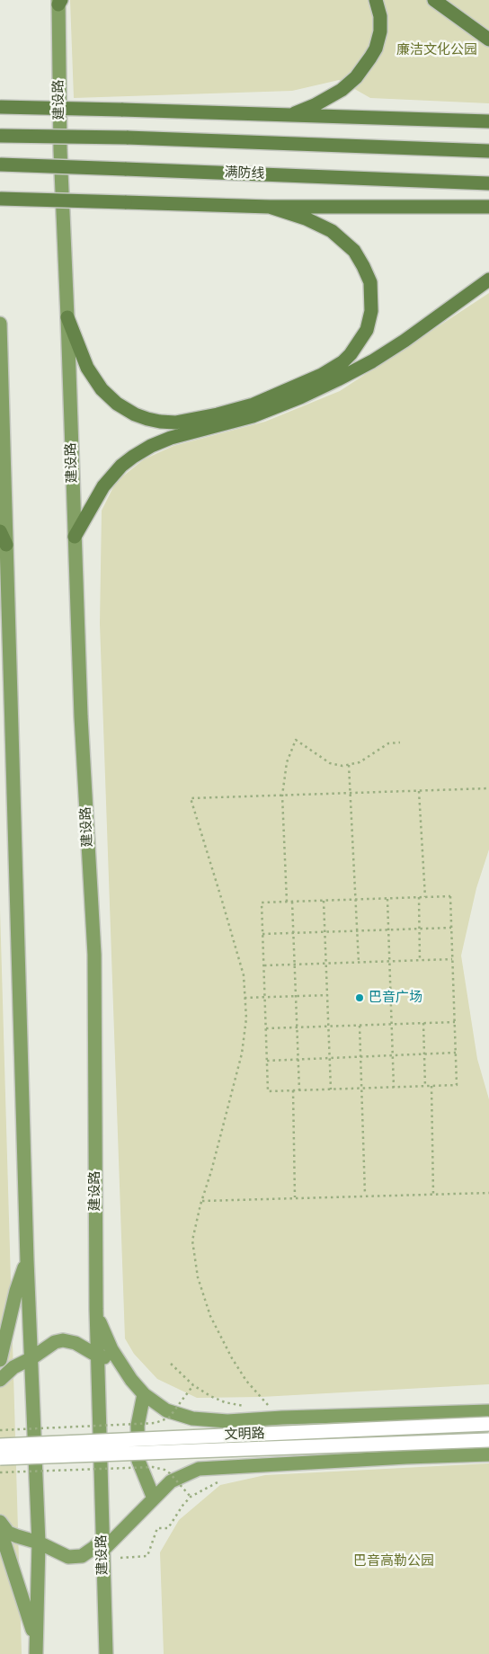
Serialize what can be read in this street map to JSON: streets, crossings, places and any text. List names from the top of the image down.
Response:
{
  "streets": {
    "highway": ["满防线"],
    "main road": ["建设路", "文明路"]
  },
  "parks": ["廉洁文化公园", "巴音高勒公园"],
  "places": ["巴音广场"]
}
